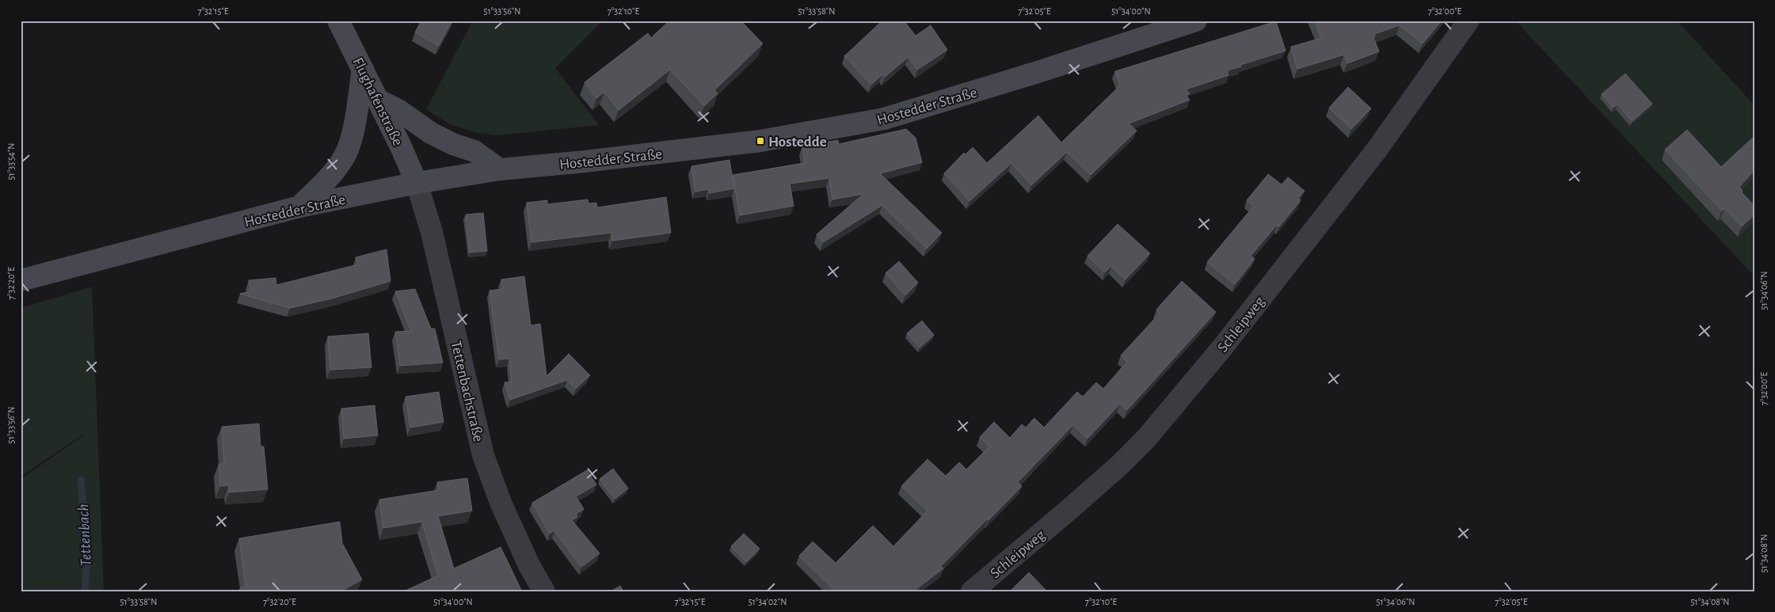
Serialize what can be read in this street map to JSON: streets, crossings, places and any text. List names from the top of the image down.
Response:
{
  "streets": {
    "main road": ["Flughafenstraße", "Hostedder Straße"],
    "street": ["Schleipweg", "Tettenbachstraße"]
  },
  "crossings": [
    ["Flughafenstraße", "Hostedder Straße"],
    ["Flughafenstraße", "Tettenbachstraße"],
    ["Hostedder Straße", "Tettenbachstraße"]
  ],
  "water": ["Tettenbach"],
  "places": {
    "transit": ["Hostedde"]
  },
  "coordinates": [
    "7°32'15\"E",
    "51°33'56\"N",
    "7°32'10\"E",
    "51°33'58\"N",
    "7°32'05\"E",
    "51°34'00\"N",
    "7°32'00\"E",
    "51°33'54\"N",
    "7°32'20\"E",
    "51°34'06\"N",
    "51°34'08\"N",
    "51°34'02\"N"
  ]
}
